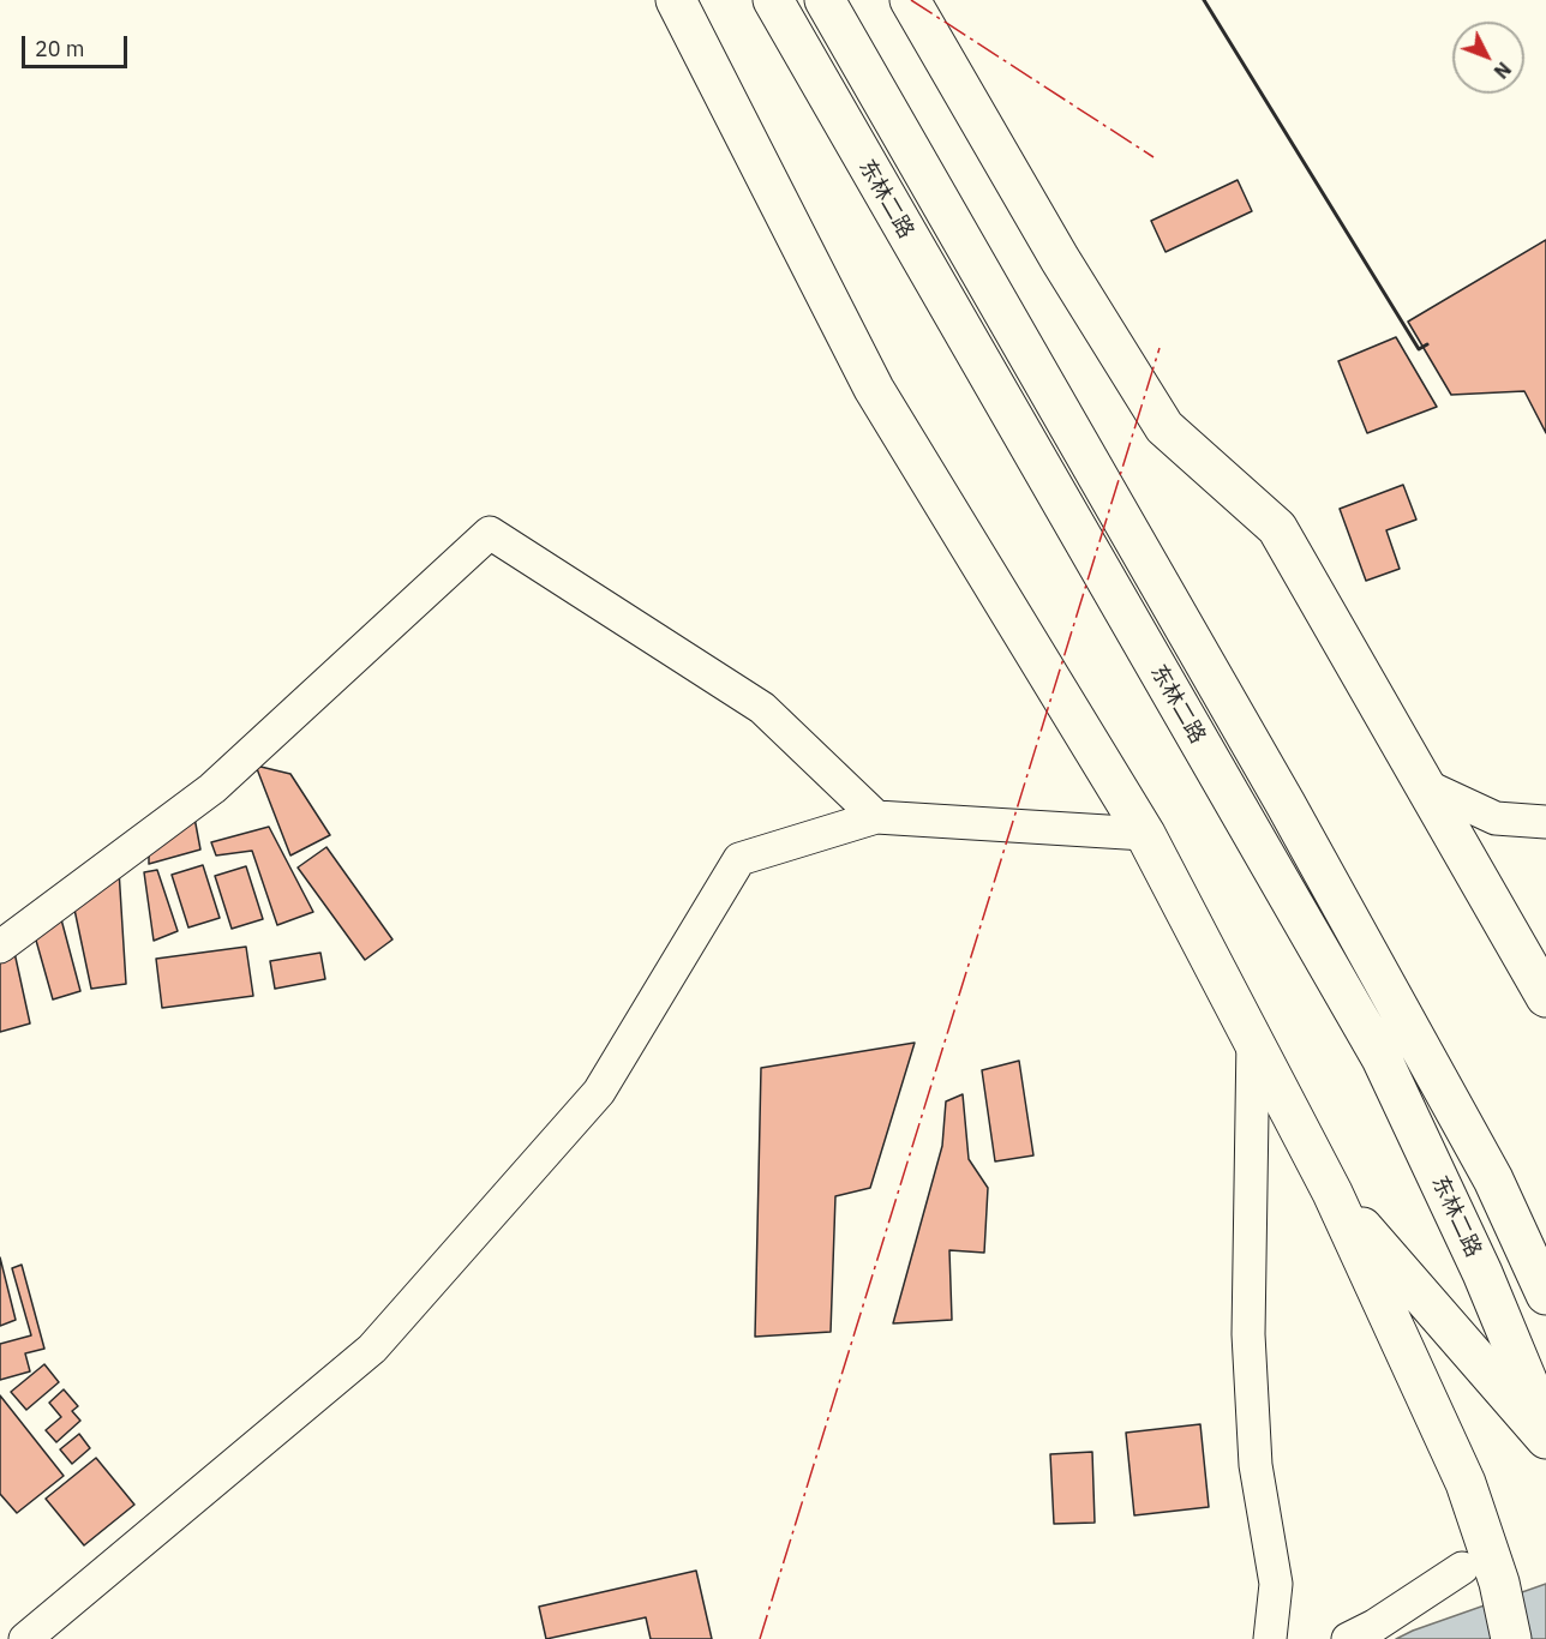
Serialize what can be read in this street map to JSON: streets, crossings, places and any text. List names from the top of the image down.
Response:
{
  "streets": {
    "street": ["东林二路"]
  },
  "scale_bar": "20 m",
  "north": "bottom right"
}
